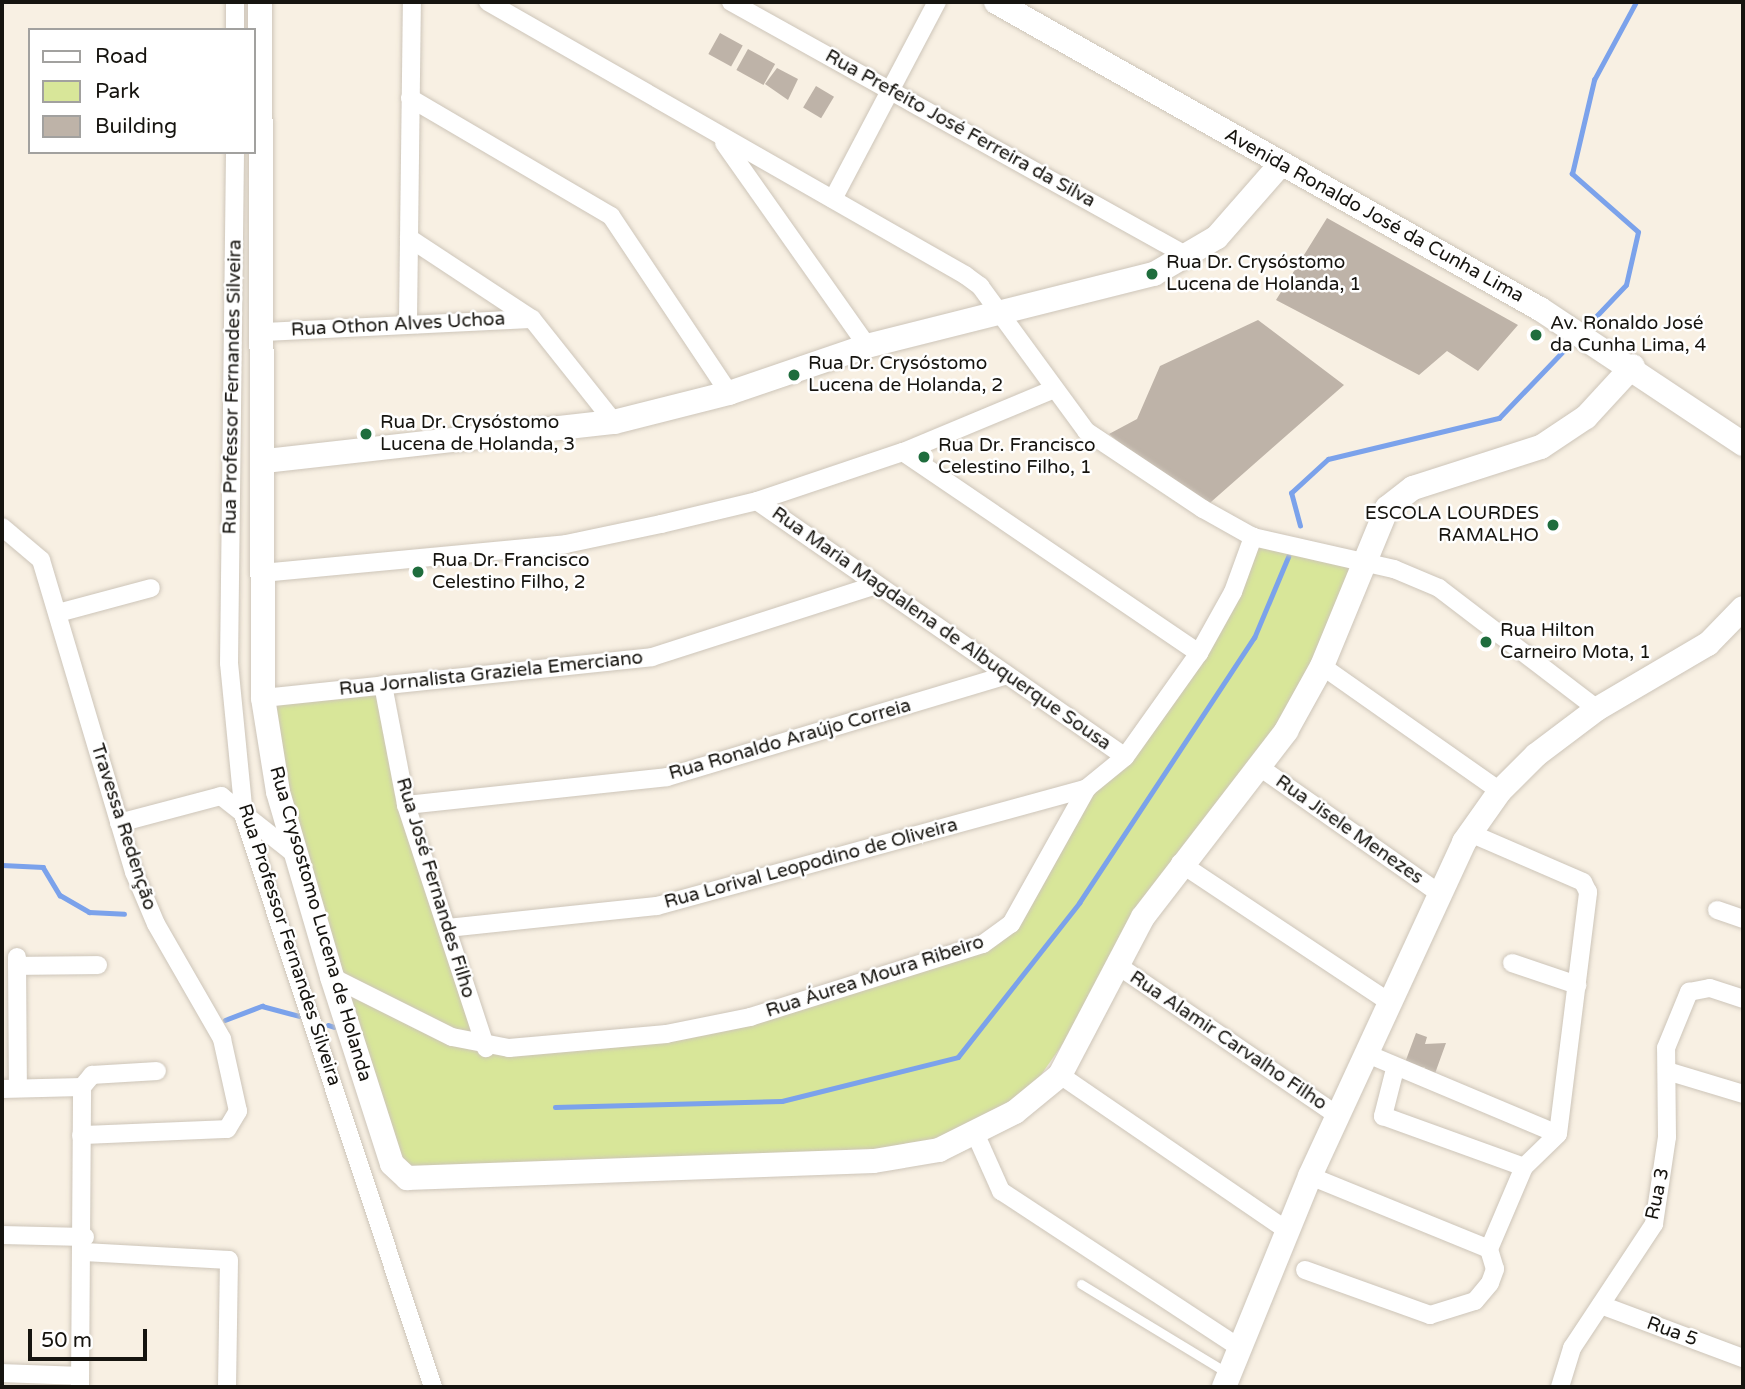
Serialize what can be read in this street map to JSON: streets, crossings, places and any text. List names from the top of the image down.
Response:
{
  "streets": {
    "street": [
      "Rua Prefeito José Ferreira da Silva",
      "Avenida Ronaldo José da Cunha Lima",
      "Rua Othon Alves Uchoa",
      "Rua Professor Fernandes Silveira",
      "Rua Maria Magdalena de Albuquerque Sousa",
      "Rua Jornalista Graziela Emerciano",
      "Rua Ronaldo Araújo Correia",
      "Travessa Redenção",
      "Rua Jisele Menezes",
      "Rua Lorival Leopodino de Oliveira",
      "Rua José Fernandes Filho",
      "Rua Crysostomo Lucena de Holanda",
      "Rua Áurea Moura Ribeiro",
      "Rua Alamir Carvalho Filho",
      "Rua 3",
      "Rua 5"
    ]
  },
  "crossings": [
    ["Rua Othon Alves Uchoa", "Rua Crysostomo Lucena de Holanda"],
    ["Rua Maria Magdalena de Albuquerque Sousa", "Rua Jornalista Graziela Emerciano"],
    ["Rua Maria Magdalena de Albuquerque Sousa", "Rua Ronaldo Araújo Correia"],
    ["Rua Maria Magdalena de Albuquerque Sousa", "Rua Áurea Moura Ribeiro"],
    ["Rua Jornalista Graziela Emerciano", "Rua José Fernandes Filho"],
    ["Rua Jornalista Graziela Emerciano", "Rua Crysostomo Lucena de Holanda"],
    ["Rua Ronaldo Araújo Correia", "Rua José Fernandes Filho"],
    ["Rua Lorival Leopodino de Oliveira", "Rua José Fernandes Filho"],
    ["Rua Lorival Leopodino de Oliveira", "Rua Áurea Moura Ribeiro"],
    ["Rua José Fernandes Filho", "Rua Áurea Moura Ribeiro"],
    ["Rua Crysostomo Lucena de Holanda", "Rua Áurea Moura Ribeiro"],
    ["Rua 3", "Rua 5"]
  ],
  "places": [
    "Rua Dr. Crysóstomo Lucena de Holanda, 1",
    "Av. Ronaldo José da Cunha Lima, 4",
    "Rua Dr. Crysóstomo Lucena de Holanda, 2",
    "Rua Dr. Crysóstomo Lucena de Holanda, 3",
    "Rua Dr. Francisco Celestino Filho, 1",
    "ESCOLA LOURDES RAMALHO",
    "Rua Dr. Francisco Celestino Filho, 2",
    "Rua Hilton Carneiro Mota, 1"
  ],
  "legend": ["Road", "Park", "Building"],
  "scale_bar": "50 m"
}
